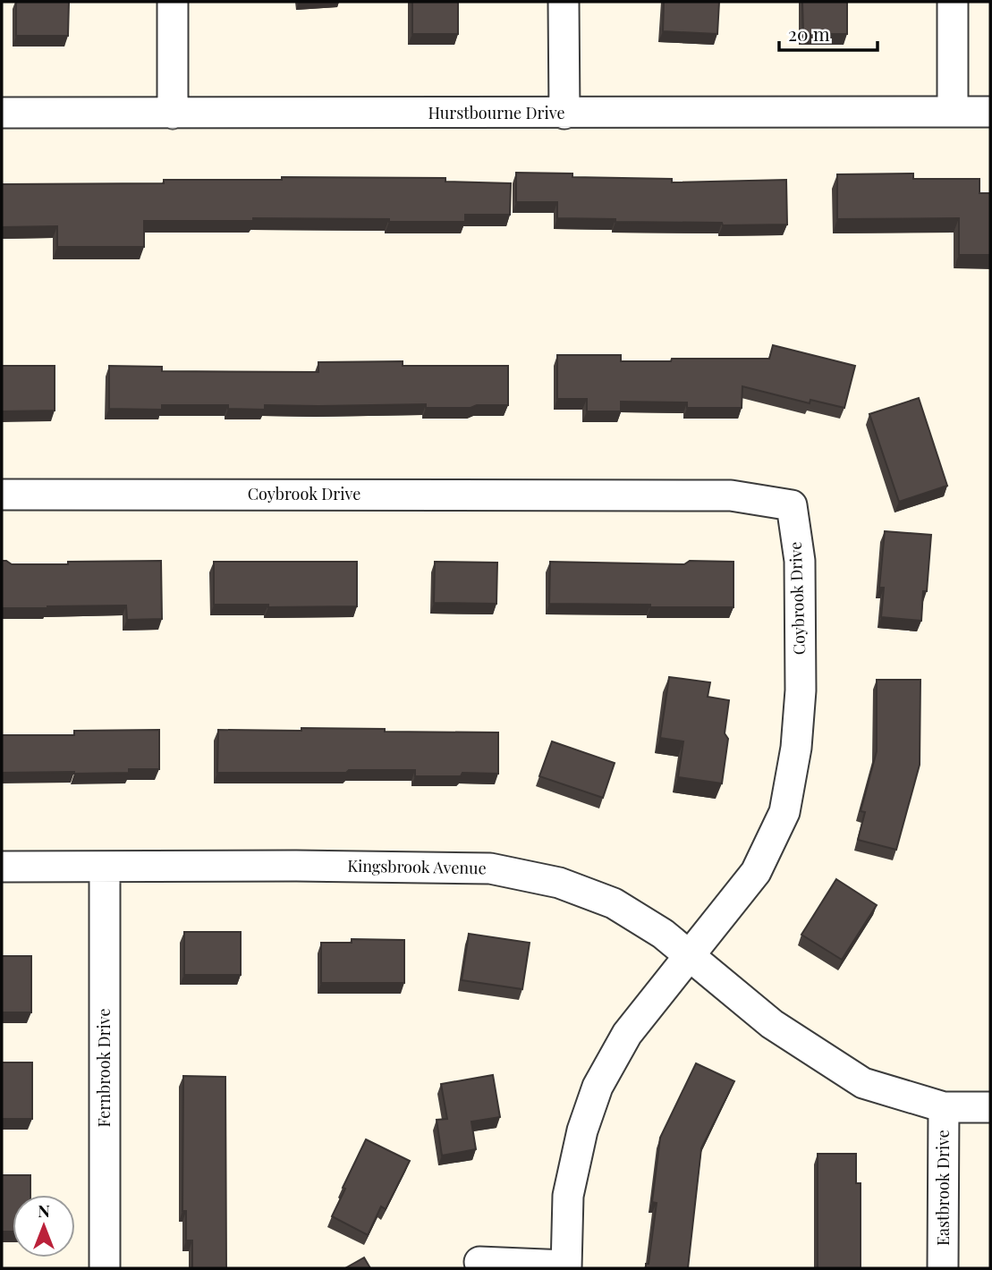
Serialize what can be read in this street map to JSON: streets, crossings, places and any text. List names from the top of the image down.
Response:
{
  "streets": {
    "street": [
      "Hurstbourne Drive",
      "Coybrook Drive",
      "Kingsbrook Avenue",
      "Fernbrook Drive",
      "Eastbrook Drive"
    ]
  },
  "crossings": [
    ["Coybrook Drive", "Kingsbrook Avenue"],
    ["Kingsbrook Avenue", "Fernbrook Drive"],
    ["Kingsbrook Avenue", "Eastbrook Drive"]
  ],
  "scale_bar": "20 m",
  "north": "top"
}
